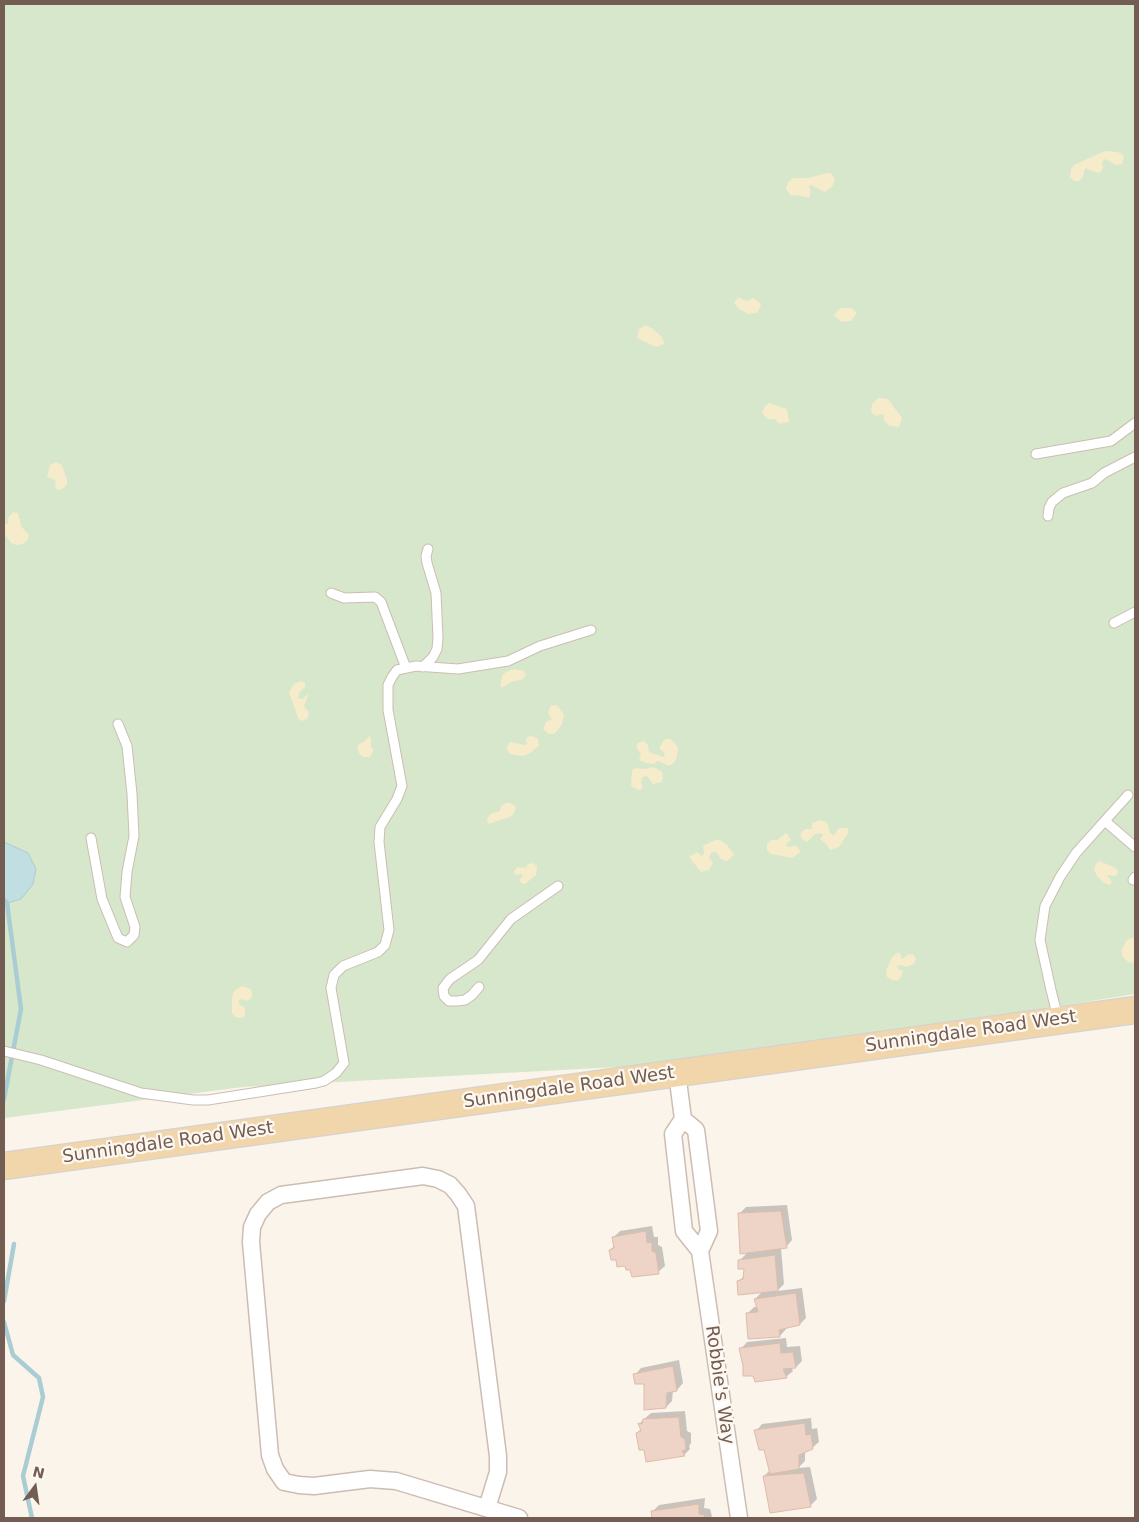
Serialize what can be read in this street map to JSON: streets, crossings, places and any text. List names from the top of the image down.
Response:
{
  "streets": {
    "main road": ["Sunningdale Road West"],
    "street": ["Robbie's Way"]
  },
  "crossings": [
    ["Sunningdale Road West", "Robbie's Way"]
  ],
  "north": "top"
}
